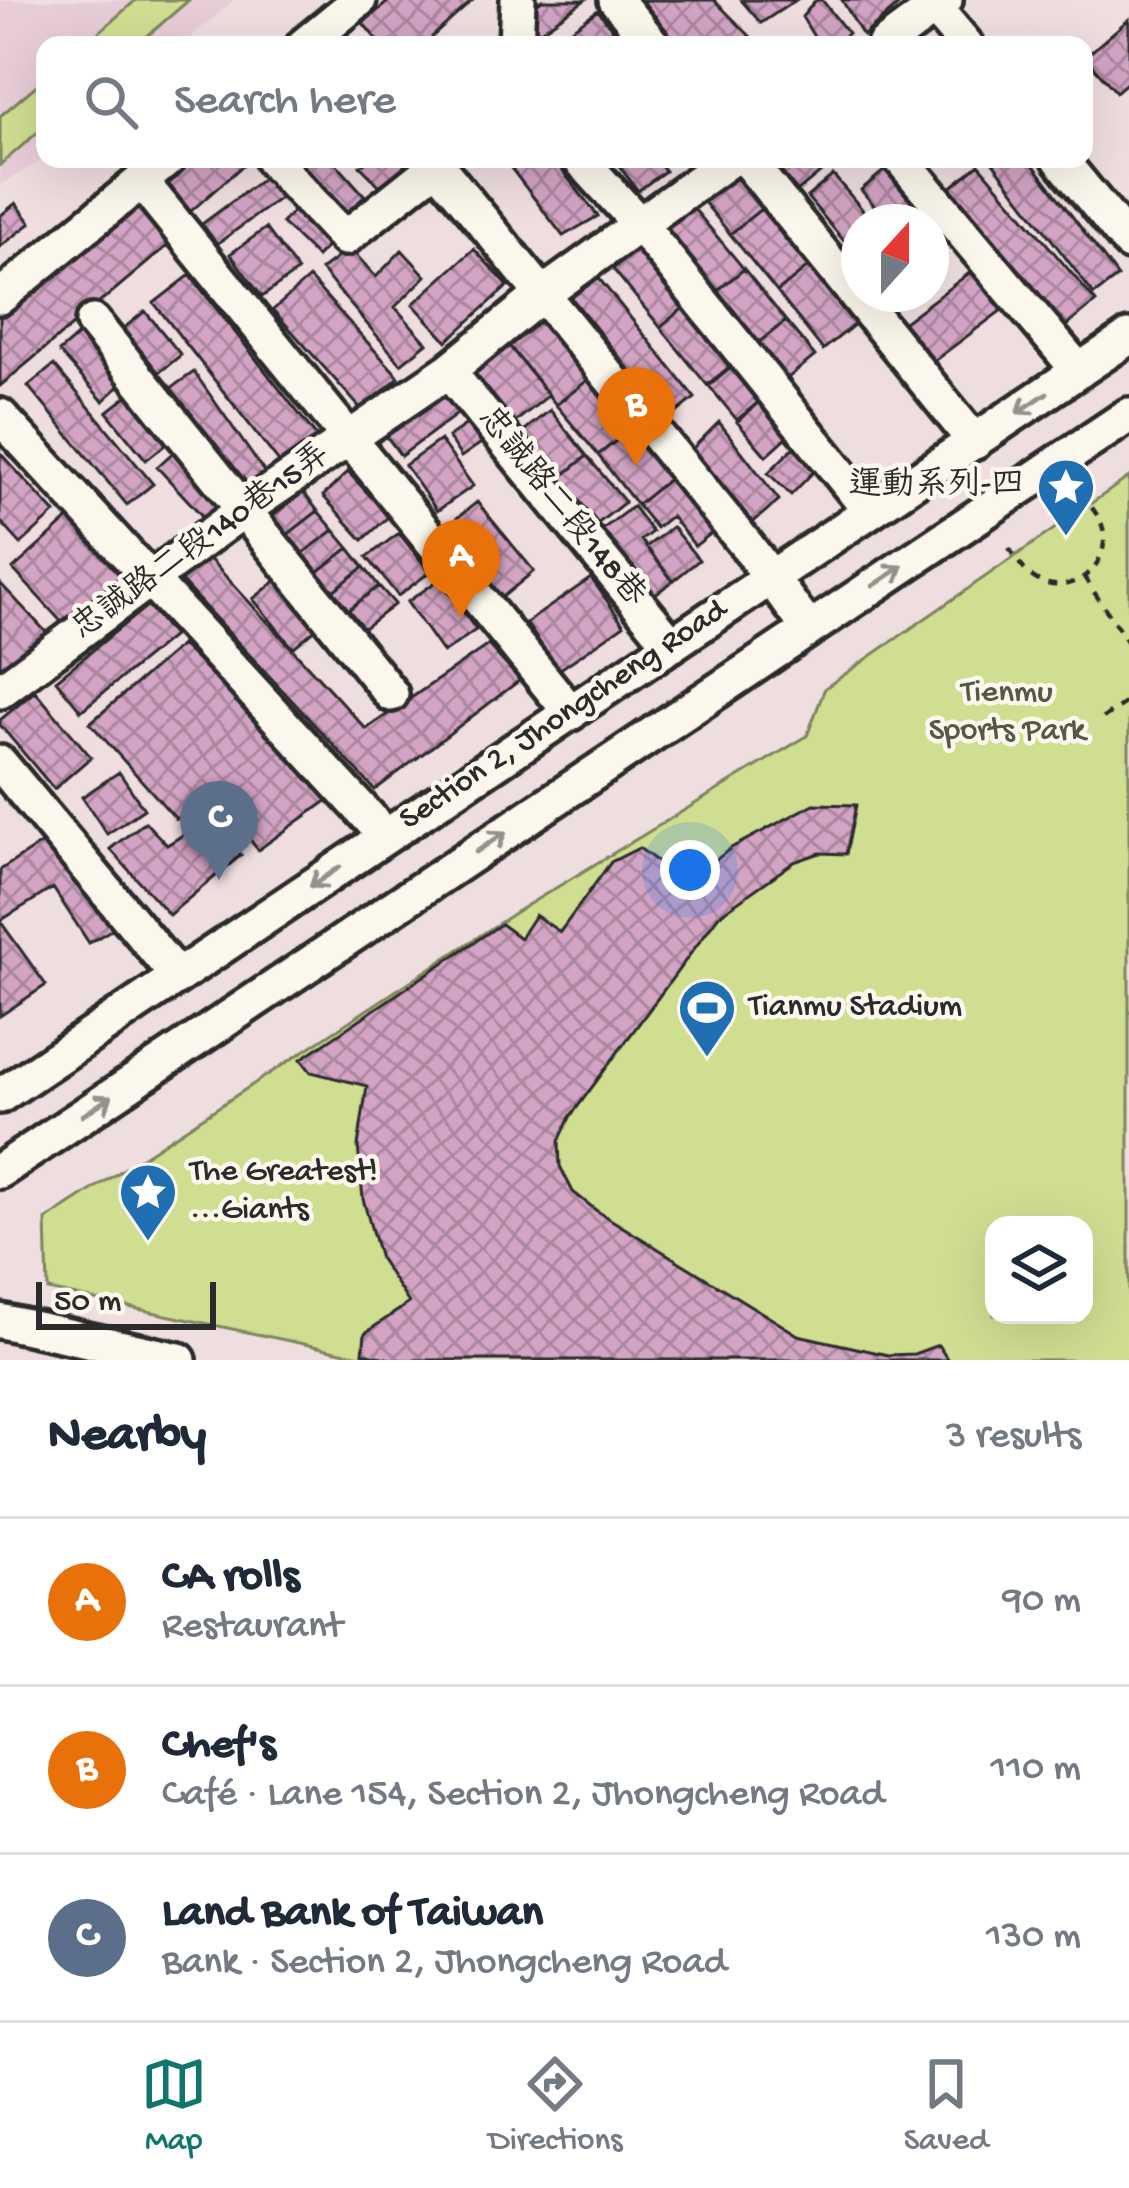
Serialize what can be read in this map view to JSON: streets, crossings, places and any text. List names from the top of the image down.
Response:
{
  "streets": {
    "street": ["忠誠路二段148巷", "忠誠路二段140巷15弄", "Section 2, Jhongcheng Road"]
  },
  "crossings": [
    ["忠誠路二段148巷", "忠誠路二段140巷15弄"],
    ["忠誠路二段148巷", "Section 2, Jhongcheng Road"]
  ],
  "parks": ["Tienmu Sports Park"],
  "places": {
    "place": ["運動系列-四", "The Greatest! ...Giants"],
    "sports": ["Tianmu Stadium"]
  },
  "scale_bar": "50 m",
  "north": "top",
  "page": {
    "search": "Search here",
    "pins": ["B", "A", "C"],
    "scale": "50 m",
    "heading": ["Nearby", "3 results"],
    "list": [
      {
        "mark": "A",
        "name": "CA rolls",
        "note": "Restaurant",
        "value": "90 m"
      },
      {
        "mark": "B",
        "name": "Chef's",
        "note": "Café · Lane 154, Section 2, Jhongcheng Road",
        "value": "110 m"
      },
      {
        "mark": "C",
        "name": "Land Bank of Taiwan",
        "note": "Bank · Section 2, Jhongcheng Road",
        "value": "130 m"
      }
    ],
    "nav": ["Map", "Directions", "Saved"]
  }
}
